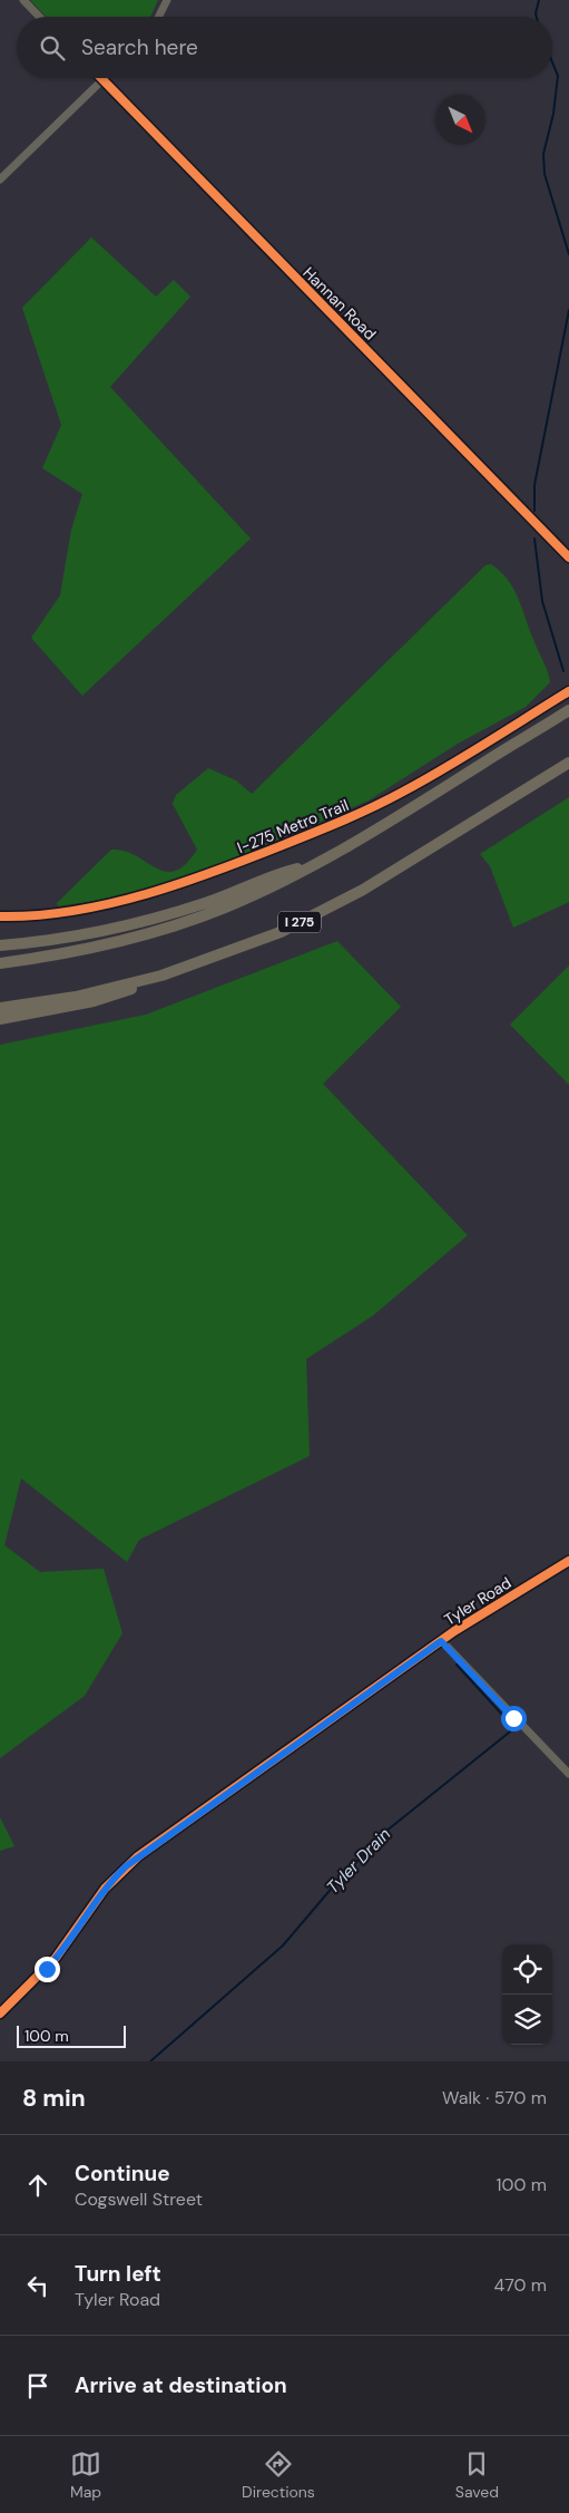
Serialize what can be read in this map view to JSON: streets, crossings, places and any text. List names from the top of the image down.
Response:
{
  "streets": {
    "highway": ["I 275"],
    "street": ["Hannan Road", "Tyler Road"],
    "cycle path": ["I-275 Metro Trail"]
  },
  "water": ["Tyler Drain"],
  "scale_bar": "100 m",
  "north": "bottom right",
  "page": {
    "search": "Search here",
    "scale": "100 m",
    "heading": ["8 min", "Walk · 570 m"],
    "list": [
      ["Continue", "Cogswell Street", "100 m"],
      ["Turn left", "Tyler Road", "470 m"],
      "Arrive at destination"
    ],
    "nav": ["Map", "Directions", "Saved"]
  }
}
